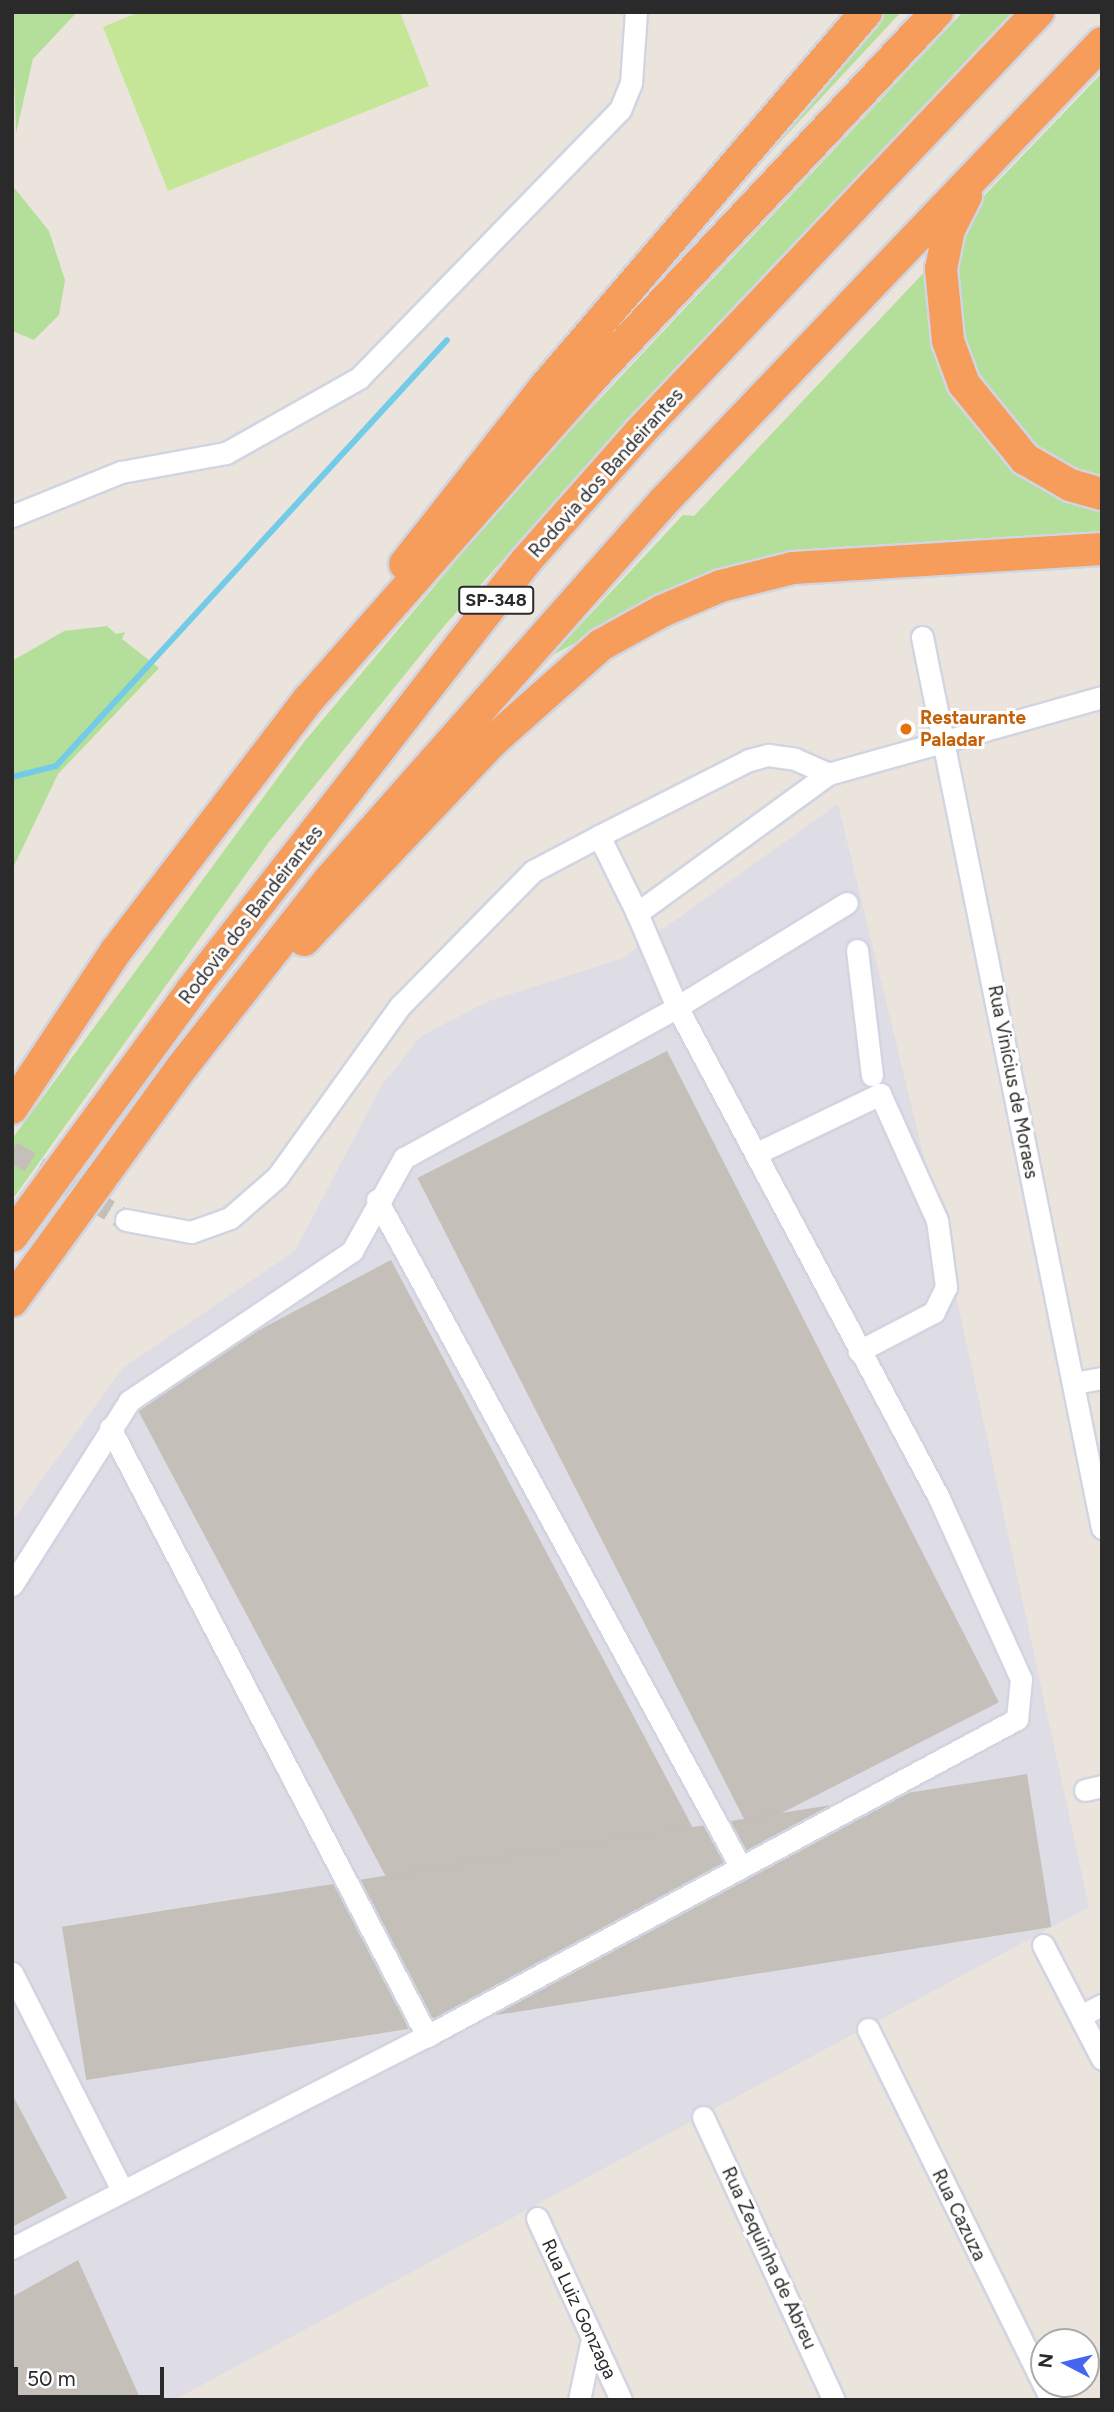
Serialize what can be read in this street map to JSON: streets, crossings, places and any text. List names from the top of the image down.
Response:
{
  "streets": {
    "highway": ["Rodovia dos Bandeirantes", "SP-348"],
    "street": [
      "Rua Vinícius de Moraes",
      "Rua Cazuza",
      "Rua Zequinha de Abreu",
      "Rua Luiz Gonzaga"
    ]
  },
  "places": ["Restaurante Paladar"],
  "scale_bar": "50 m",
  "north": "left"
}
